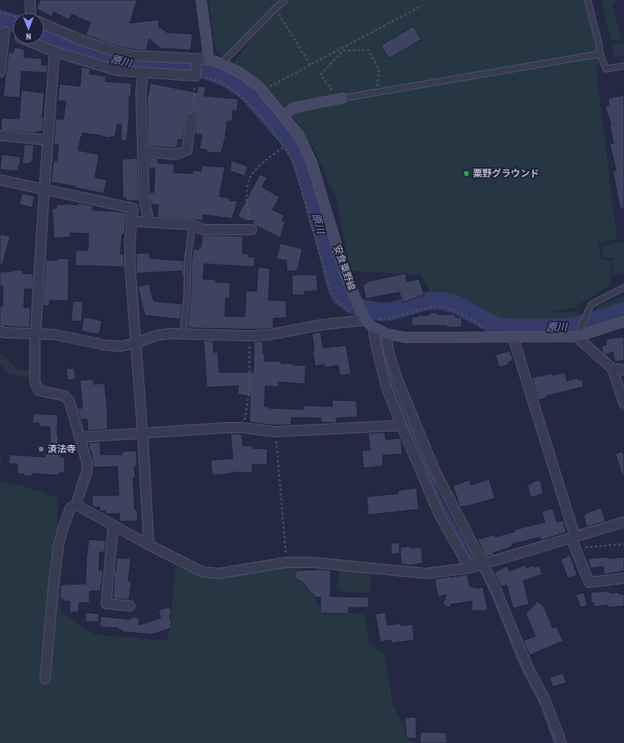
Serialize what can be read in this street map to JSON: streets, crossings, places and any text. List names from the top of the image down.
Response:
{
  "streets": {
    "main road": ["安食粟野線"]
  },
  "water": ["原川"],
  "places": ["粟野グラウンド", "済法寺"],
  "north": "bottom"
}
